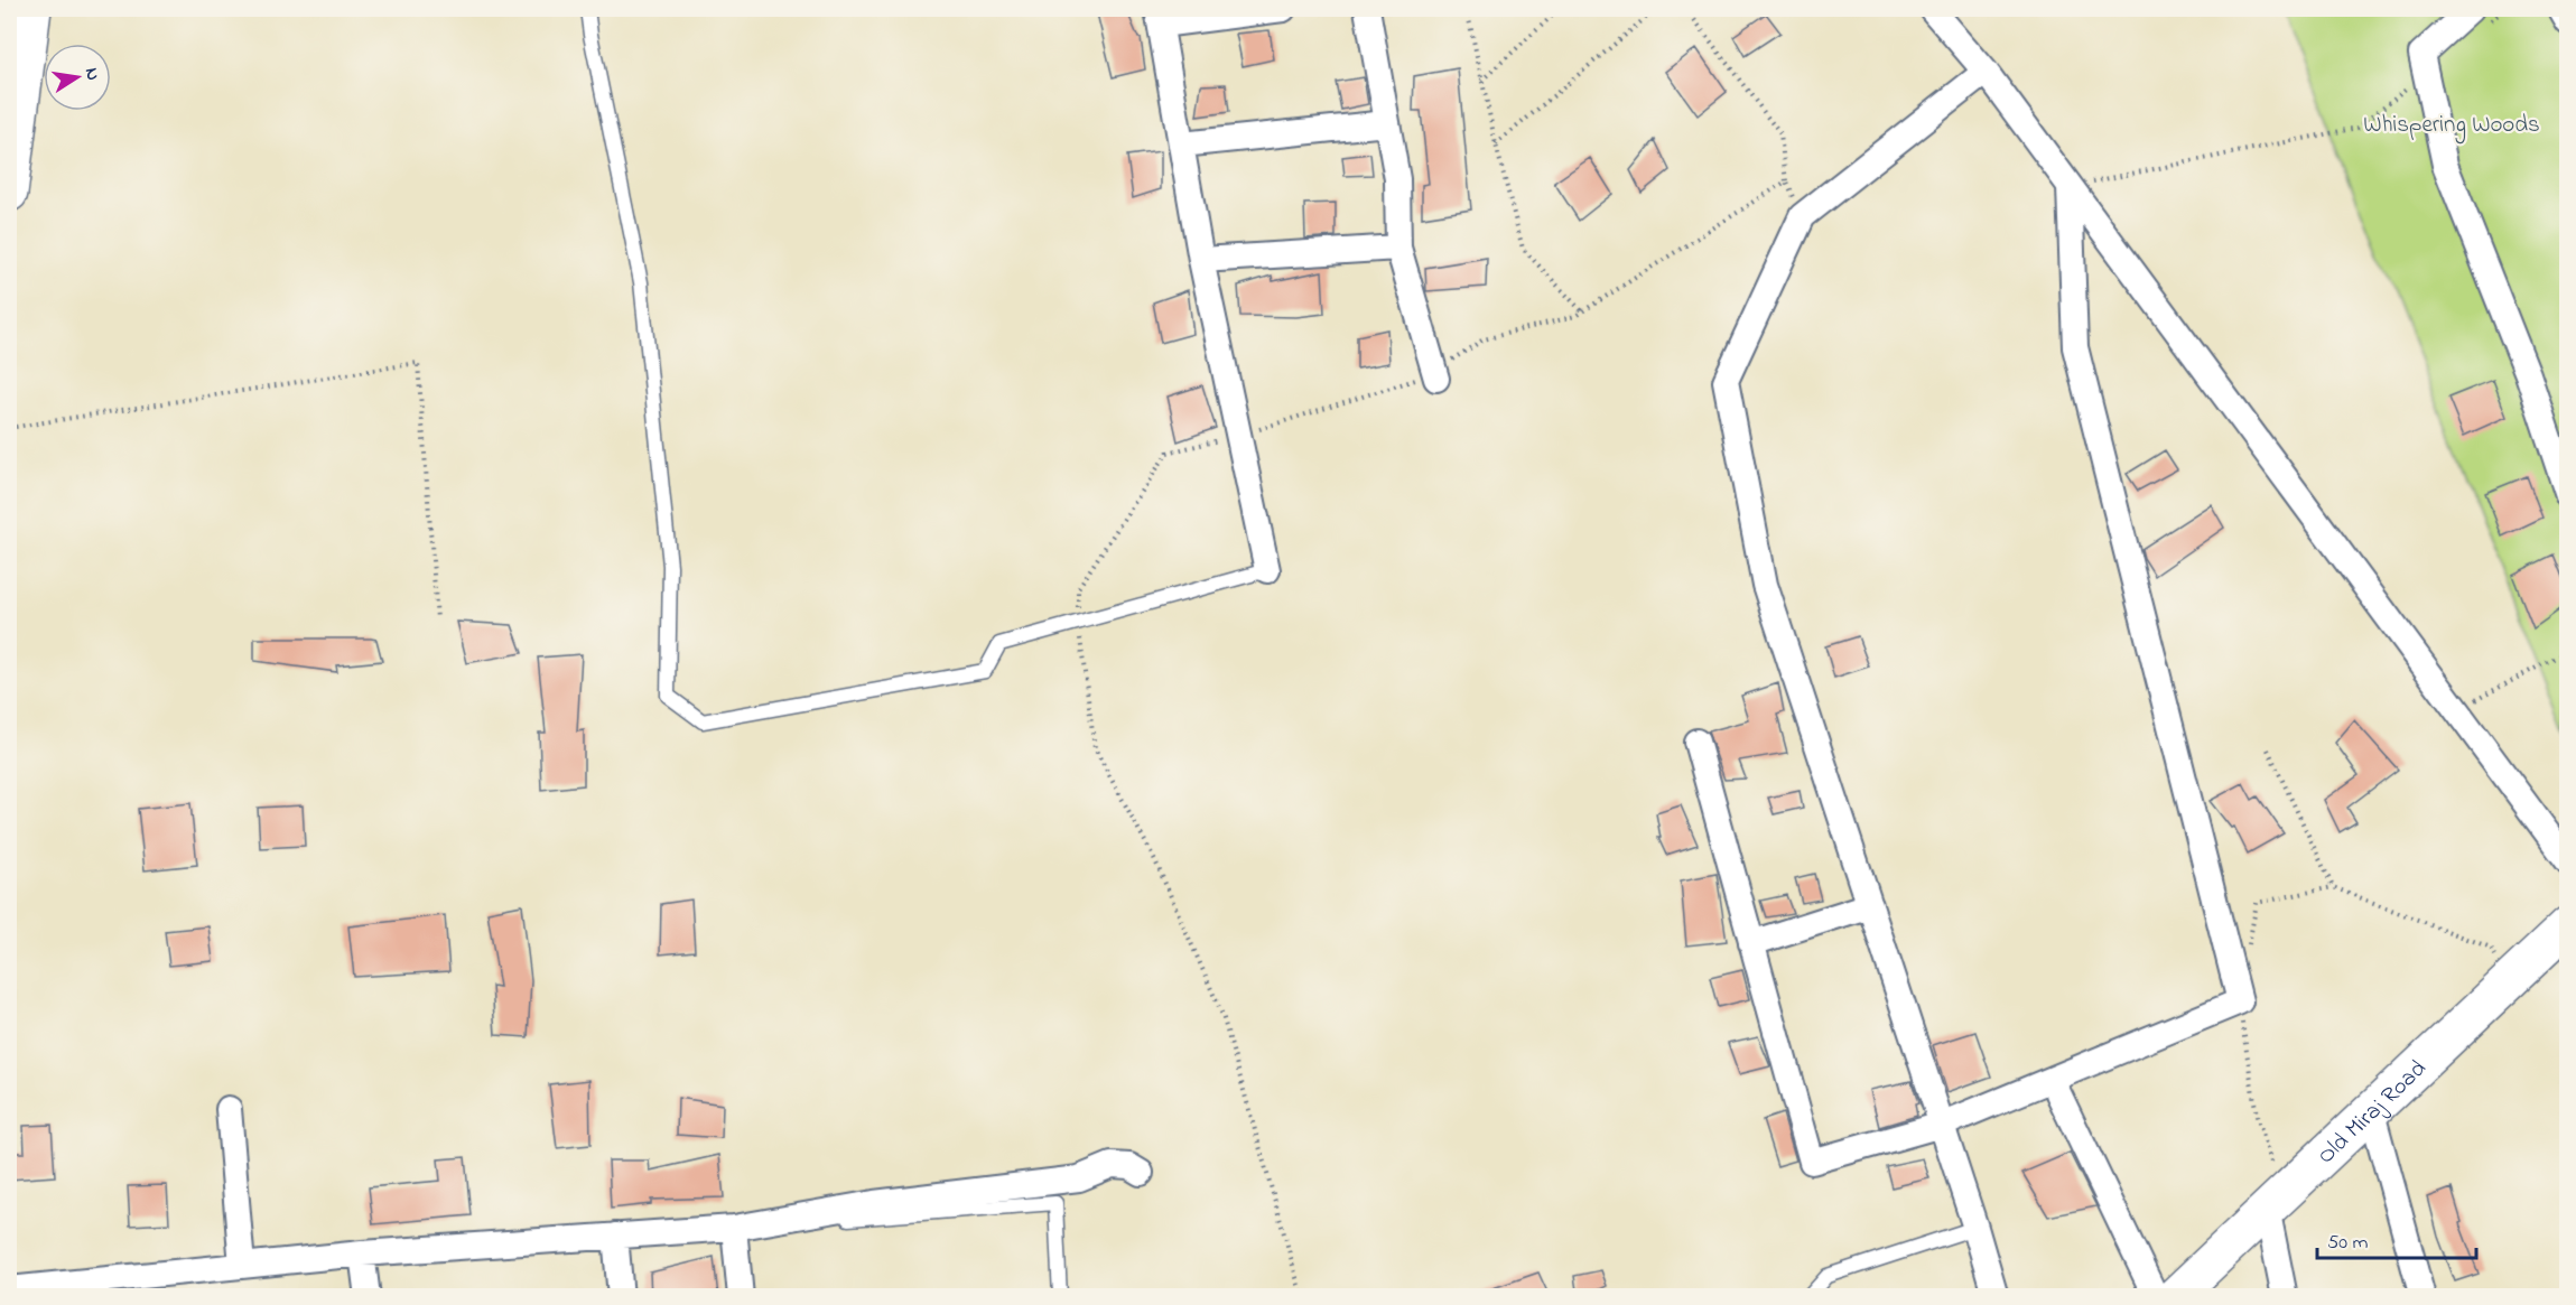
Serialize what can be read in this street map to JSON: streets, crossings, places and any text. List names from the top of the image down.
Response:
{
  "streets": {
    "main road": ["Old Miraj Road"]
  },
  "parks": ["Whispering Woods"],
  "scale_bar": "50 m",
  "north": "right"
}
